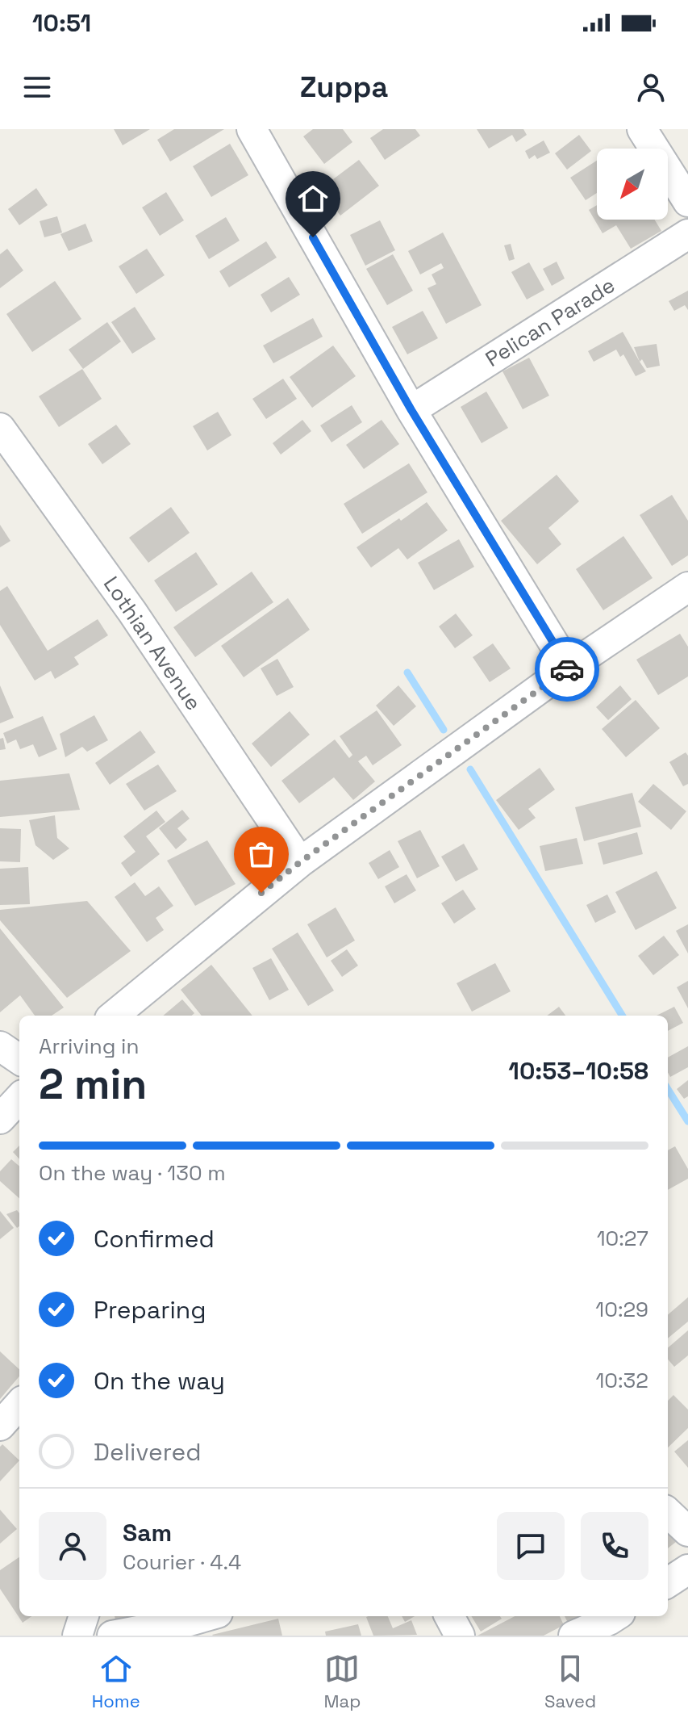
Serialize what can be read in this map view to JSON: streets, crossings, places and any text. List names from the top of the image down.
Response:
{
  "streets": {
    "street": ["Pelican Parade", "Lothian Avenue"]
  },
  "north": "bottom left",
  "page": {
    "status": "10:51",
    "header": "Zuppa",
    "heading": ["2 min", "Arriving in", "10:53–10:58"],
    "panel": ["Sam", "Courier · 4.4"],
    "bar": "On the way · 130 m",
    "list": [
      ["Confirmed", "10:27"],
      ["Preparing", "10:29"],
      ["On the way", "10:32"],
      "Delivered"
    ],
    "tabs": ["Home", "Map", "Saved"]
  }
}
